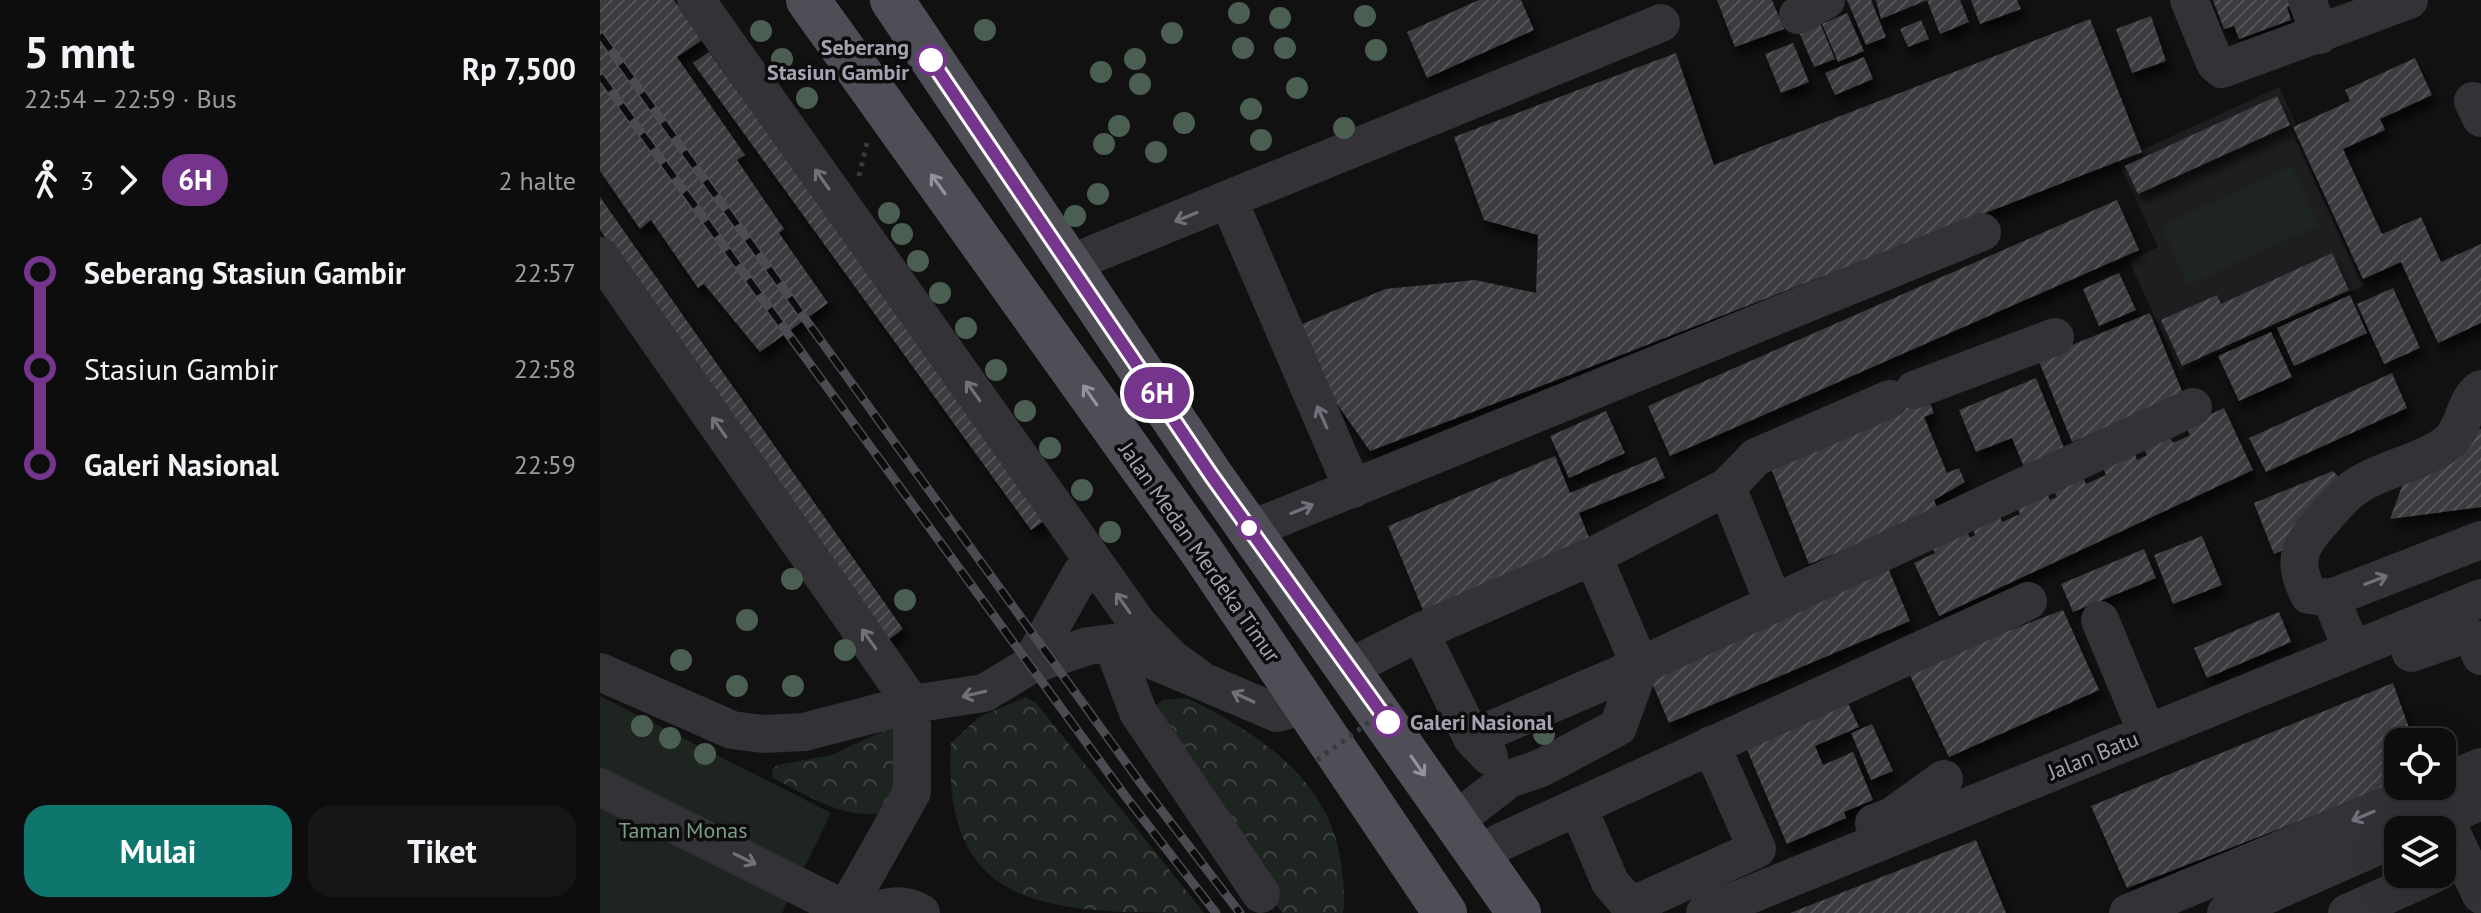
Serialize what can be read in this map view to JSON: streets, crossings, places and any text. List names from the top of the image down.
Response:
{
  "streets": {
    "main road": ["Jalan Medan Merdeka Timur"],
    "street": ["Jalan Batu"]
  },
  "parks": ["Taman Monas"],
  "places": ["Seberang Stasiun Gambir", "Galeri Nasional"],
  "lines": ["bus line 6H"],
  "page": {
    "heading": ["5 mnt", "22:54 – 22:59 · Bus", "Rp 7,500"],
    "on_map": "6H",
    "legs": ["3", "6H", "2 halte"],
    "list": [
      {
        "name": "Seberang Stasiun Gambir",
        "value": "22:57"
      },
      {
        "name": "Stasiun Gambir",
        "value": "22:58"
      },
      {
        "name": "Galeri Nasional",
        "value": "22:59"
      }
    ],
    "buttons": ["Mulai", "Tiket"]
  }
}
